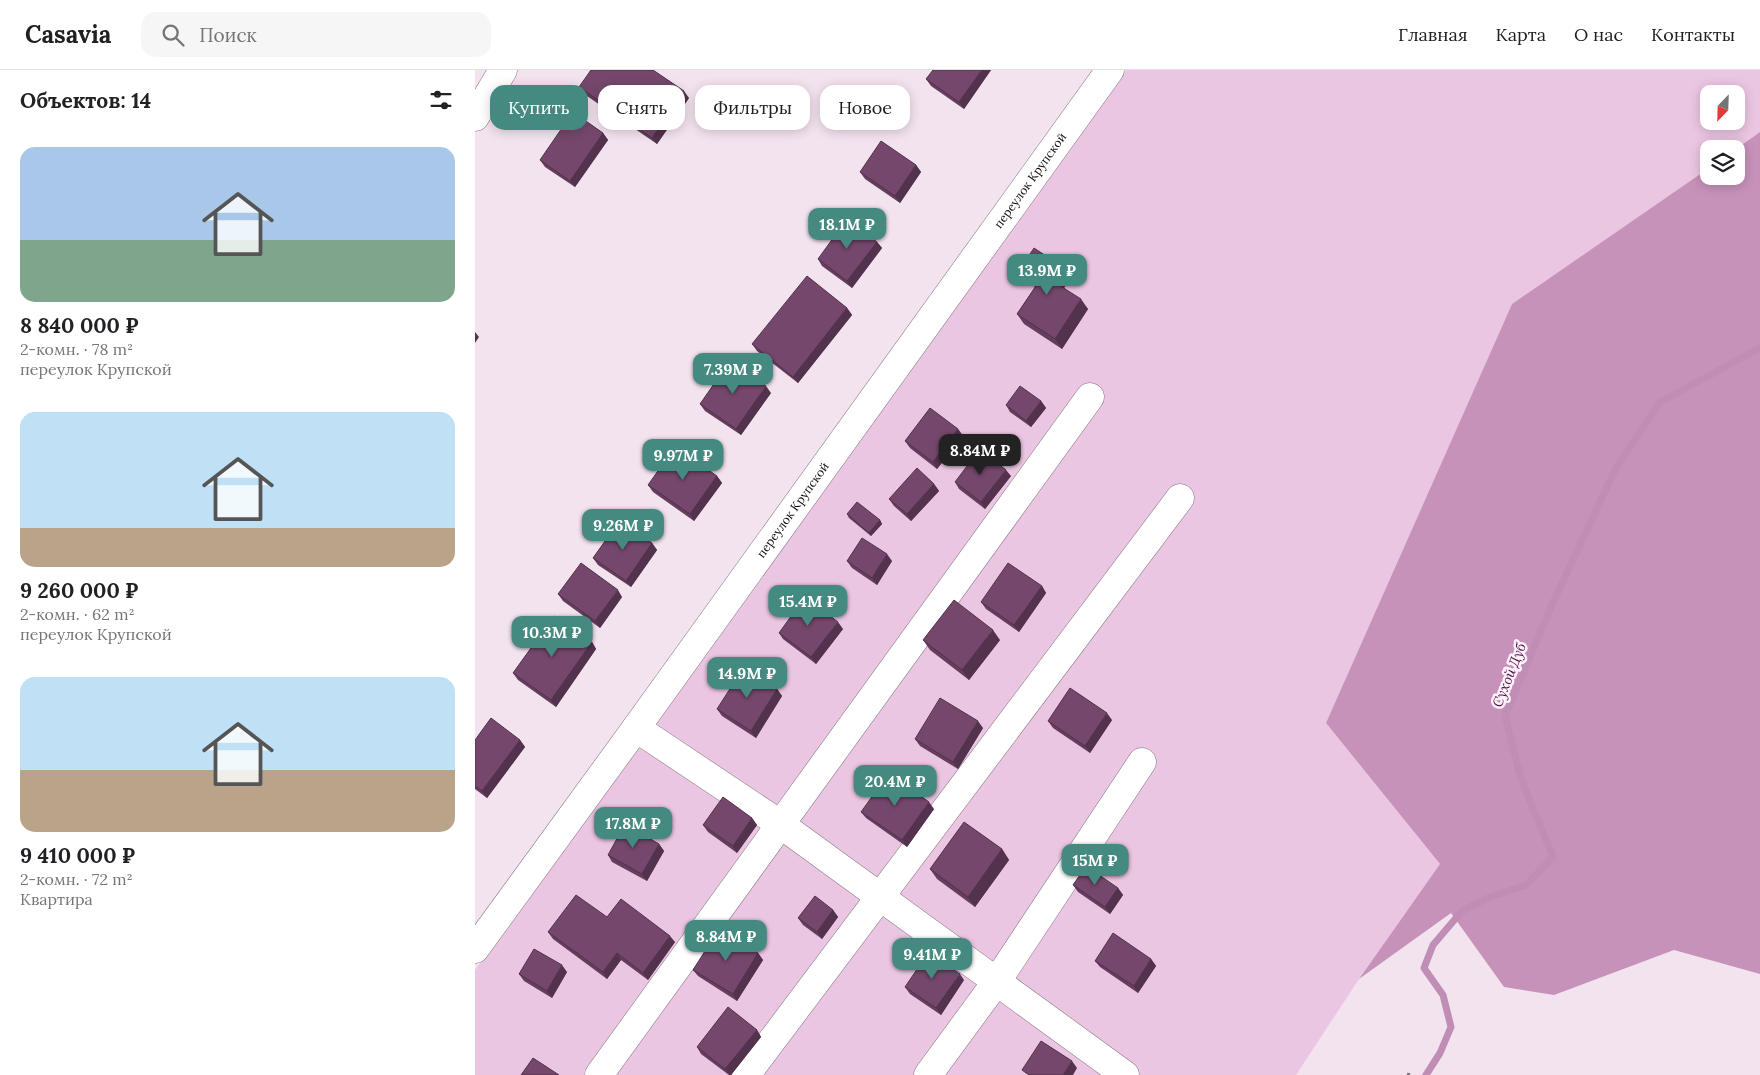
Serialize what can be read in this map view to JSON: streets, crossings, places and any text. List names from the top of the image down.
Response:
{
  "streets": {
    "street": ["переулок Крупской"]
  },
  "water": ["Сухой Дуб"],
  "north": "bottom left",
  "page": {
    "header": "Casavia",
    "search": "Поиск",
    "nav": [
      "Главная",
      "Карта",
      "О нас",
      "Контакты"
    ],
    "heading": "Объектов: 14",
    "chip": [
      "Купить",
      "Снять",
      "Фильтры",
      "Новое"
    ],
    "list": [
      {
        "name": "8 840 000 ₽",
        "note": "2-комн. · 78 m² · переулок Крупской"
      },
      {
        "name": "9 260 000 ₽",
        "note": "2-комн. · 62 m² · переулок Крупской"
      },
      {
        "name": "9 410 000 ₽",
        "note": "2-комн. · 72 m² · Квартира"
      }
    ],
    "price": [
      "18.1M ₽",
      "13.9M ₽",
      "7.39M ₽",
      "8.84M ₽",
      "9.97M ₽",
      "9.26M ₽",
      "15.4M ₽",
      "10.3M ₽",
      "14.9M ₽",
      "20.4M ₽",
      "17.8M ₽",
      "15M ₽",
      "8.84M ₽",
      "9.41M ₽"
    ]
  }
}
